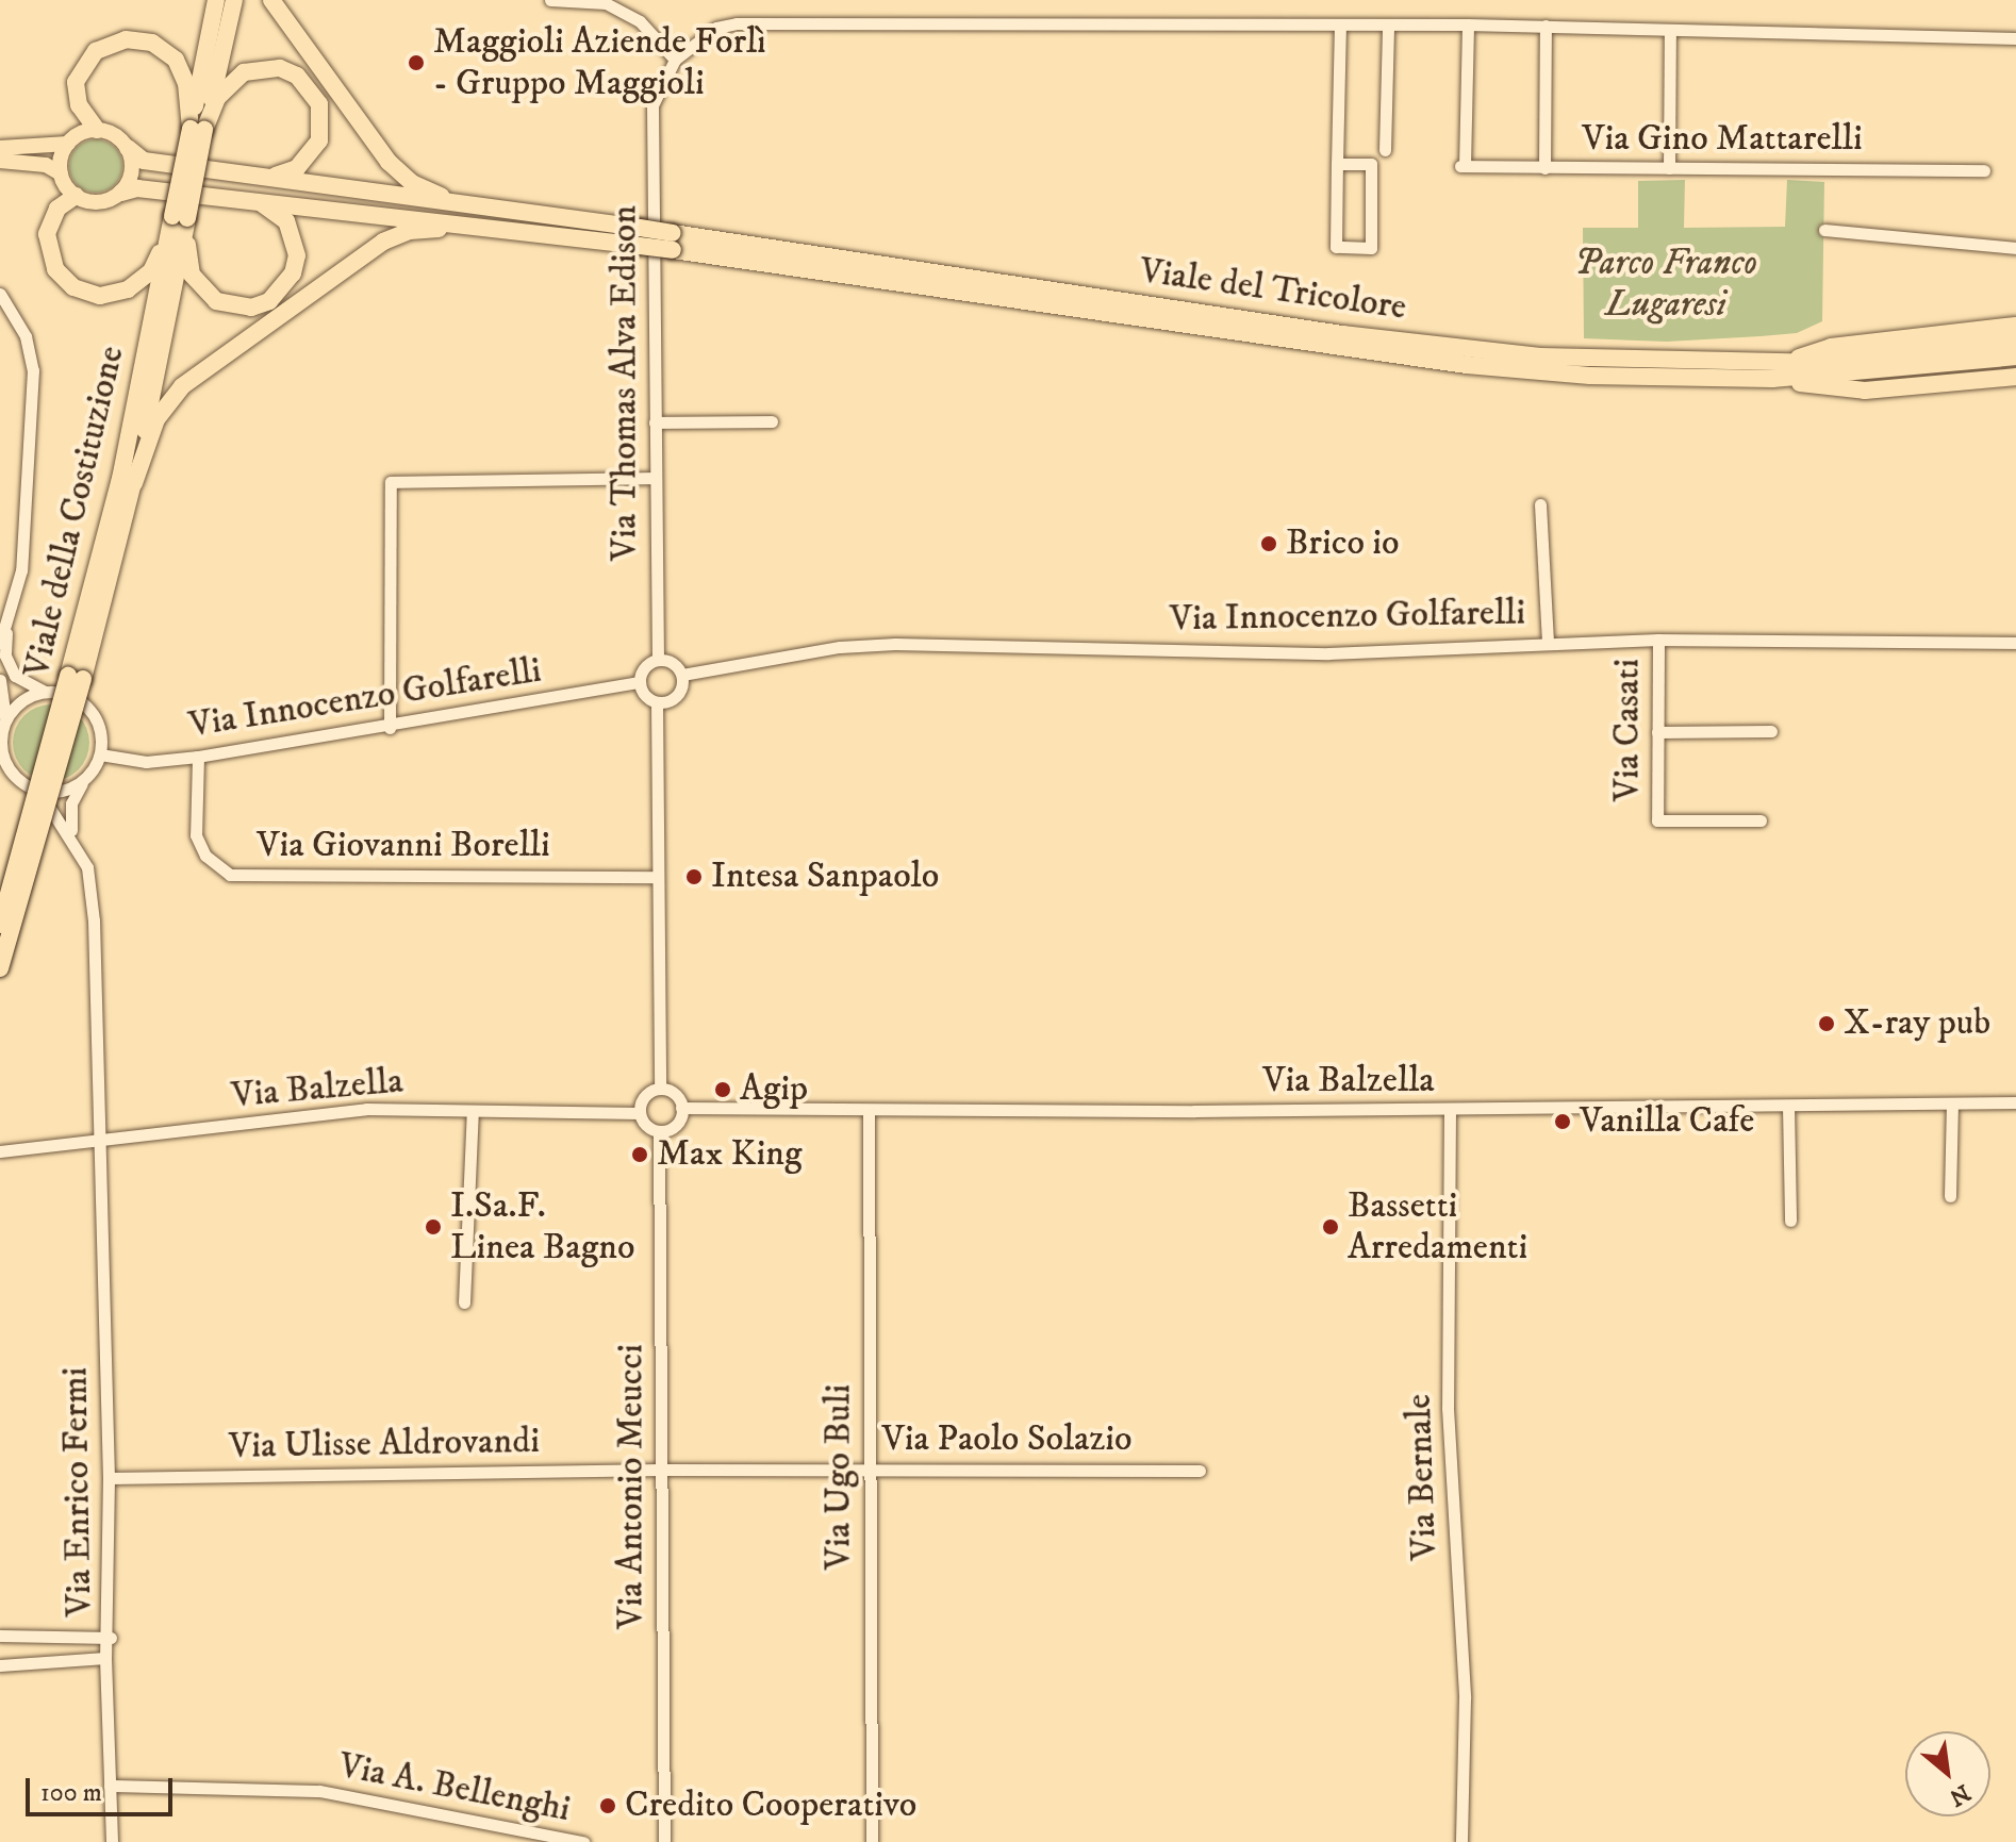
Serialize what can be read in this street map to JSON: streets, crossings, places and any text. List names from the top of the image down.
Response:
{
  "streets": {
    "highway": ["Viale del Tricolore", "Viale della Costituzione"],
    "street": [
      "Via Gino Mattarelli",
      "Via Thomas Alva Edison",
      "Via Innocenzo Golfarelli",
      "Via Casati",
      "Via Giovanni Borelli",
      "Via Balzella",
      "Via Paolo Solazio",
      "Via Ulisse Aldrovandi",
      "Via Ugo Buli",
      "Via Bernale",
      "Via Antonio Meucci",
      "Via Enrico Fermi",
      "Via A. Bellenghi"
    ]
  },
  "crossings": [
    ["Via Thomas Alva Edison", "Via Innocenzo Golfarelli"],
    ["Via Innocenzo Golfarelli", "Via Casati"],
    ["Via Innocenzo Golfarelli", "Via Giovanni Borelli"],
    ["Via Balzella", "Via Ugo Buli"],
    ["Via Balzella", "Via Bernale"],
    ["Via Balzella", "Via Antonio Meucci"],
    ["Via Balzella", "Via Enrico Fermi"],
    ["Via Paolo Solazio", "Via Ulisse Aldrovandi"],
    ["Via Paolo Solazio", "Via Ugo Buli"],
    ["Via Paolo Solazio", "Via Antonio Meucci"],
    ["Via Ulisse Aldrovandi", "Via Antonio Meucci"],
    ["Via Ulisse Aldrovandi", "Via Enrico Fermi"],
    ["Via Enrico Fermi", "Via A. Bellenghi"]
  ],
  "parks": ["Parco Franco Lugaresi"],
  "places": [
    "Maggioli Aziende Forlì - Gruppo Maggioli",
    "Brico io",
    "Intesa Sanpaolo",
    "X-ray pub",
    "Agip",
    "Vanilla Cafe",
    "Max King",
    "I.Sa.F. Linea Bagno",
    "Bassetti Arredamenti",
    "Credito Cooperativo"
  ],
  "scale_bar": "100 m",
  "north": "bottom right"
}
